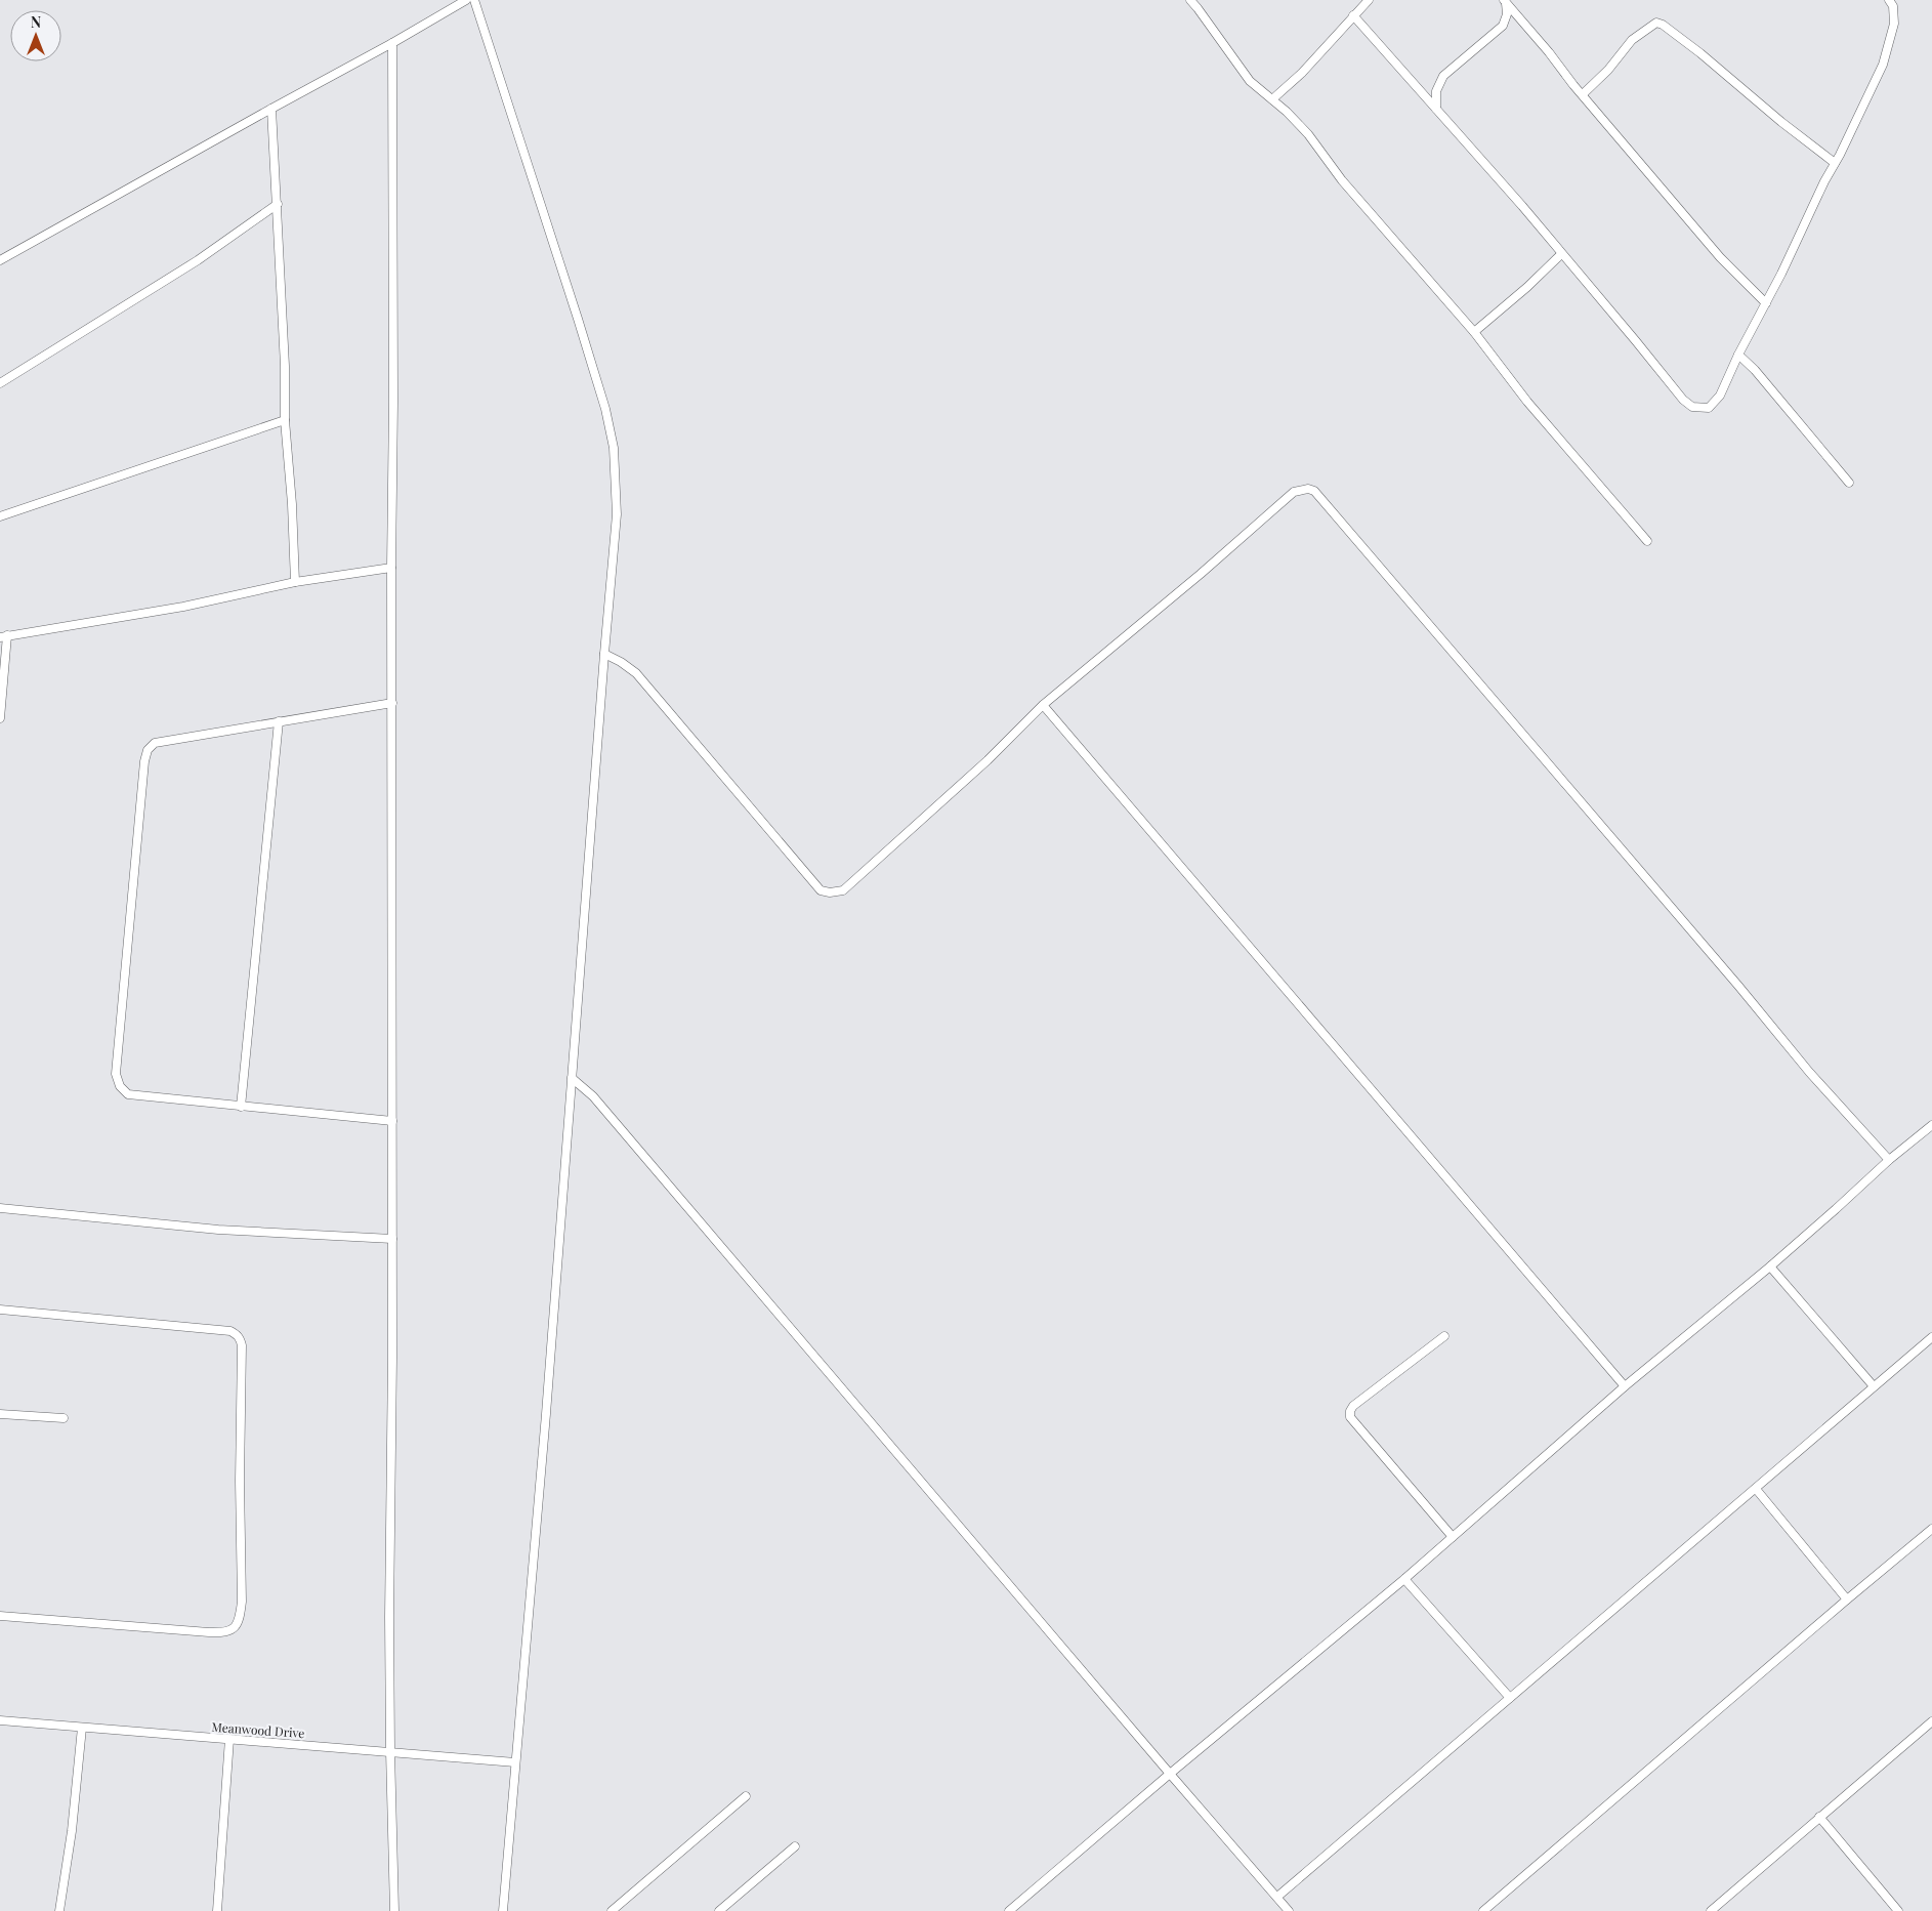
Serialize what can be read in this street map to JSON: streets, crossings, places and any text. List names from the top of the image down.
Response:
{
  "streets": {
    "street": ["Meanwood Drive"]
  },
  "north": "top"
}
